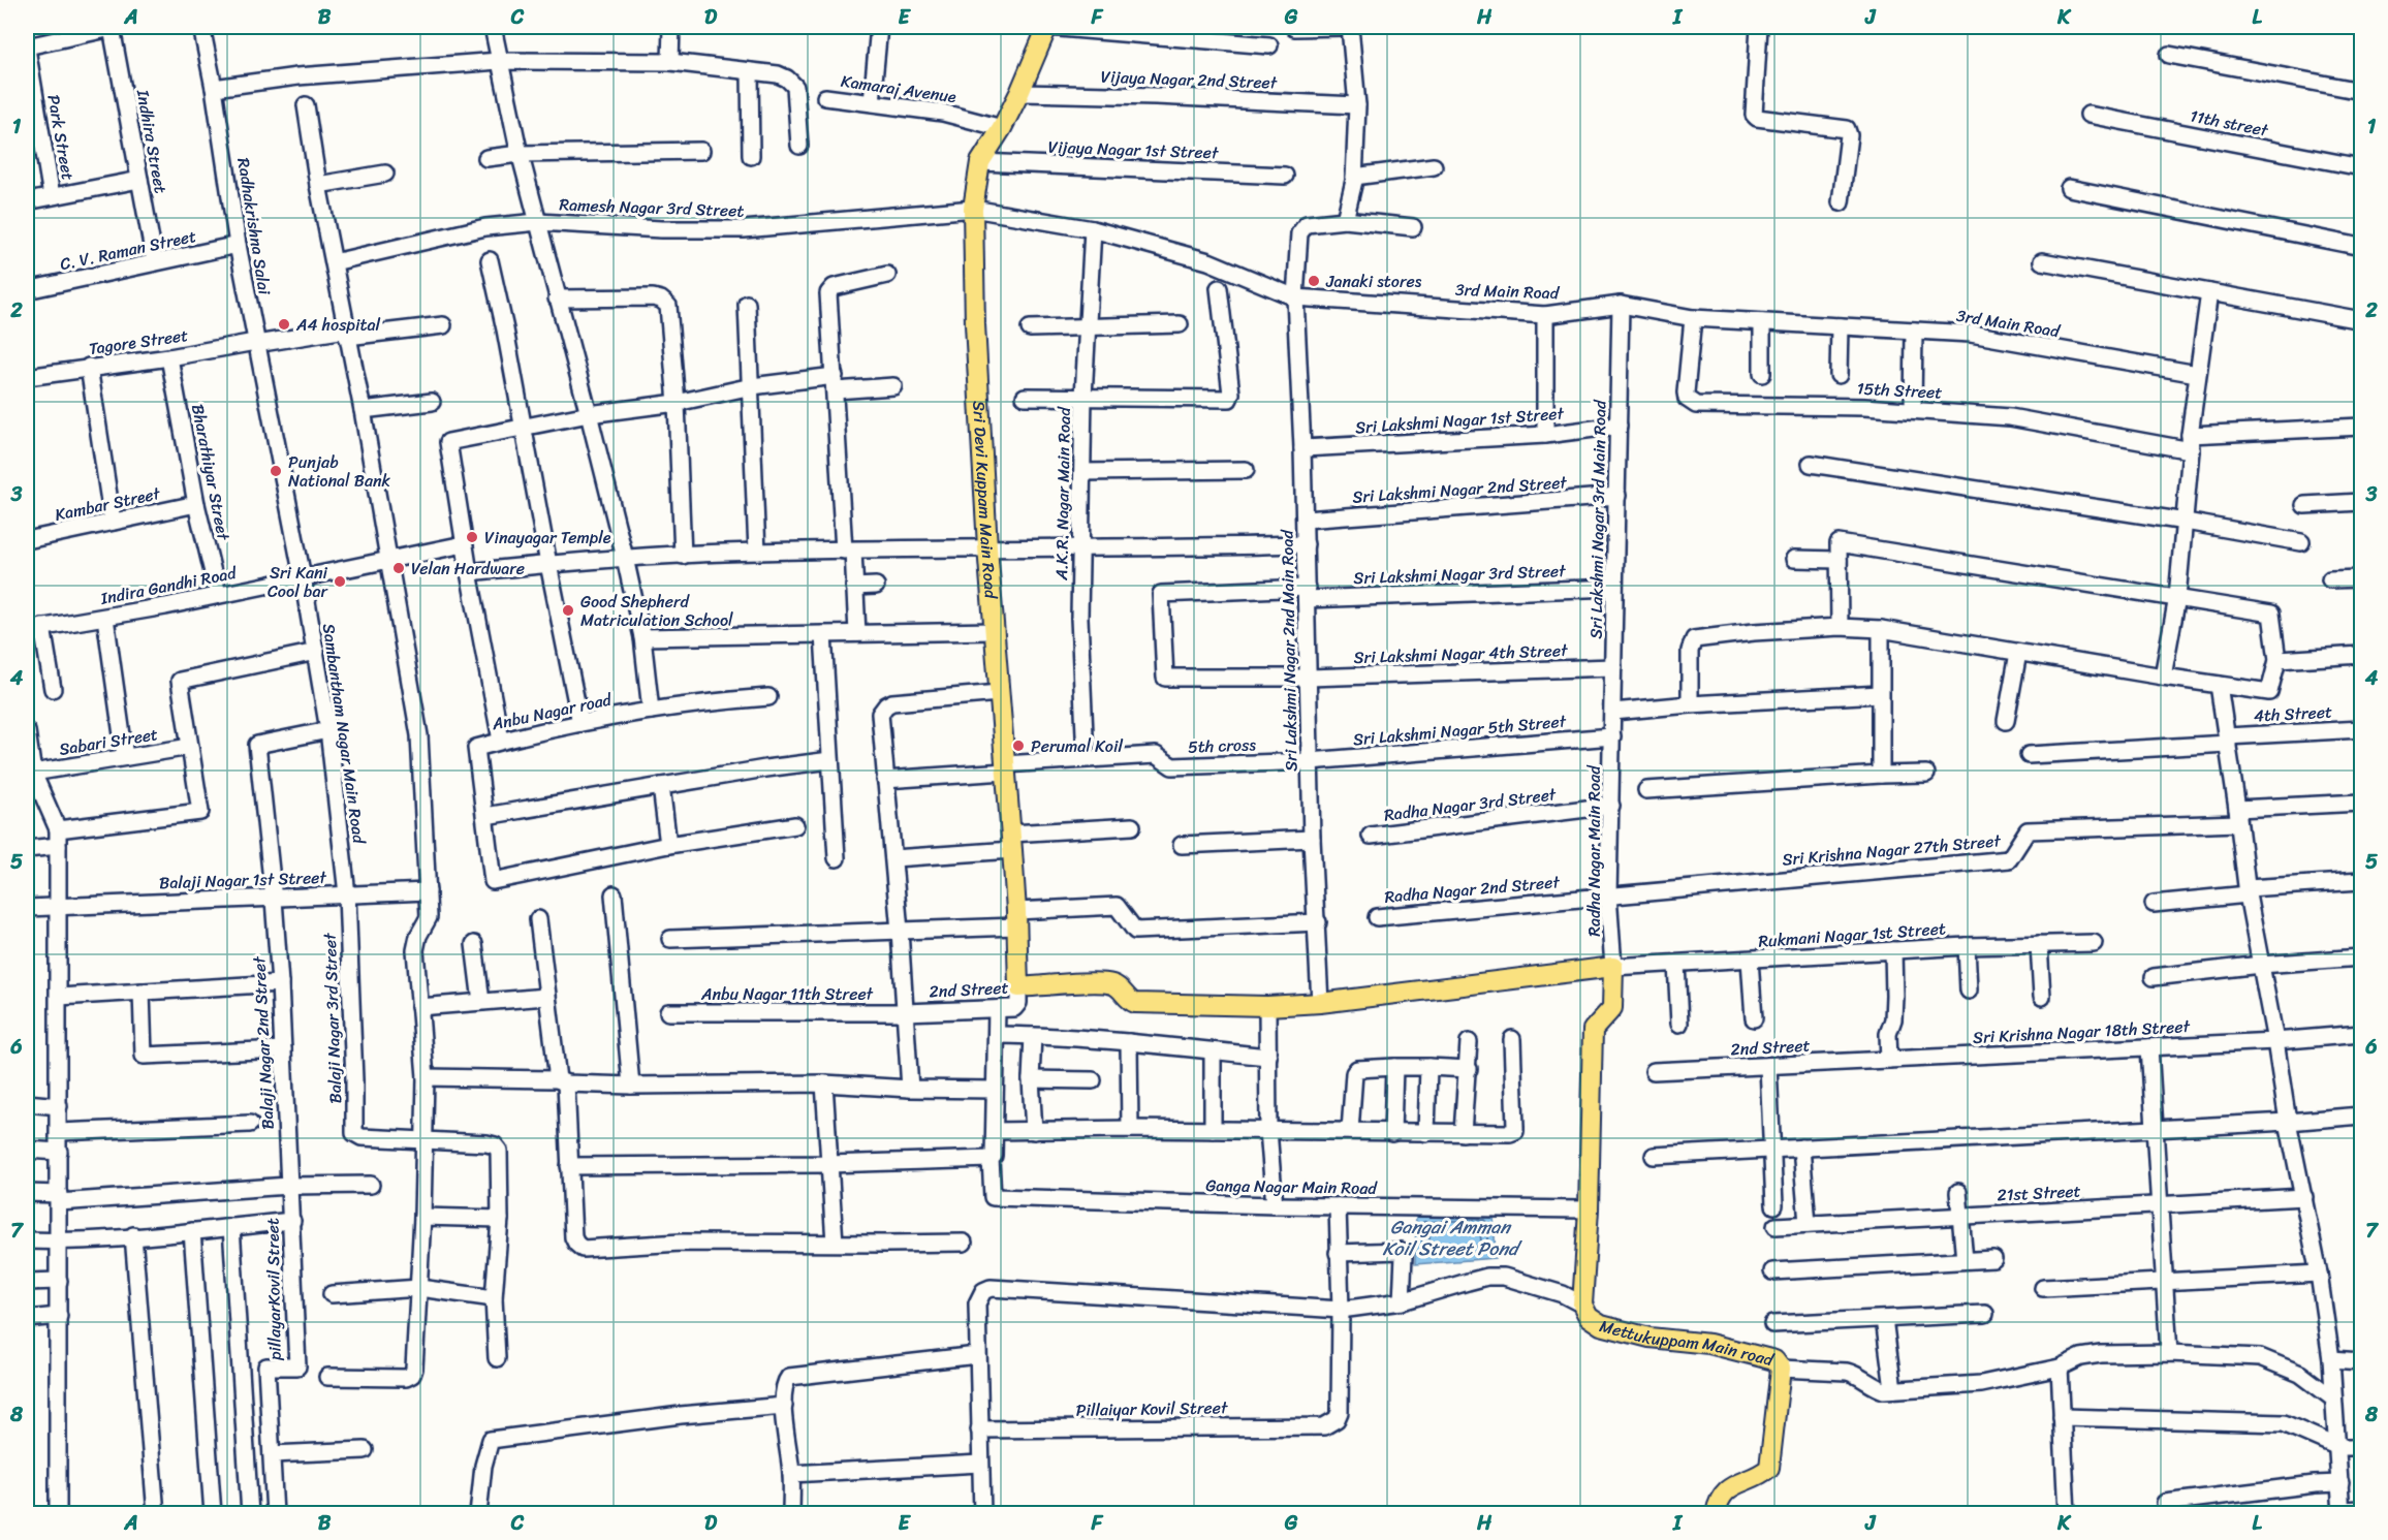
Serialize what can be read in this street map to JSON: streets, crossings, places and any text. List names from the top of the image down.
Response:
{
  "streets": {
    "main road": ["Sri Devi Kuppam Main Road", "Mettukuppam Main road"],
    "street": [
      "Vijaya Nagar 2nd Street",
      "Kamaraj Avenue",
      "11th street",
      "Park Street",
      "Indhira Street",
      "Vijaya Nagar 1st Street",
      "Ramesh Nagar 3rd Street",
      "Radhakrishna Salai",
      "C. V. Raman Street",
      "3rd Main Road",
      "Tagore Street",
      "15th Street",
      "Sri Lakshmi Nagar 1st Street",
      "Bharathiyar Street",
      "Sri Lakshmi Nagar 2nd Street",
      "A.K.R. Nagar Main Road",
      "Kambar Street",
      "Sri Lakshmi Nagar 3rd Main Road",
      "Sri Lakshmi Nagar 3rd Street",
      "Indira Gandhi Road",
      "Sri Lakshmi Nagar 2nd Main Road",
      "Sri Lakshmi Nagar 4th Street",
      "Anbu Nagar road",
      "4th Street",
      "Sri Lakshmi Nagar 5th Street",
      "Sambantham Nagar Main Road",
      "Sabari Street",
      "5th cross",
      "Radha Nagar 3rd Street",
      "Sri Krishna Nagar 27th Street",
      "Radha Nagar Main Road",
      "Balaji Nagar 1st Street",
      "Radha Nagar 2nd Street",
      "Rukmani Nagar 1st Street",
      "2nd Street",
      "Anbu Nagar 11th Street",
      "Balaji Nagar 3rd Street",
      "Sri Krishna Nagar 18th Street",
      "Balaji Nagar 2nd Street",
      "Ganga Nagar Main Road",
      "21st Street",
      "pillayarKovil Street",
      "Pillaiyar Kovil Street"
    ]
  },
  "crossings": [
    ["Vijaya Nagar 2nd Street", "Sri Devi Kuppam Main Road"],
    ["Kamaraj Avenue", "Sri Devi Kuppam Main Road"],
    ["Indhira Street", "C. V. Raman Street"],
    ["Vijaya Nagar 1st Street", "Sri Devi Kuppam Main Road"],
    ["Ramesh Nagar 3rd Street", "3rd Main Road"],
    ["Ramesh Nagar 3rd Street", "Sri Devi Kuppam Main Road"],
    ["Radhakrishna Salai", "C. V. Raman Street"],
    ["Radhakrishna Salai", "Tagore Street"],
    ["Radhakrishna Salai", "Indira Gandhi Road"],
    ["Radhakrishna Salai", "Sambantham Nagar Main Road"],
    ["3rd Main Road", "15th Street"],
    ["3rd Main Road", "A.K.R. Nagar Main Road"],
    ["3rd Main Road", "Sri Devi Kuppam Main Road"],
    ["3rd Main Road", "Sri Lakshmi Nagar 3rd Main Road"],
    ["3rd Main Road", "Sri Lakshmi Nagar 2nd Main Road"],
    ["Tagore Street", "Bharathiyar Street"],
    ["Sri Lakshmi Nagar 1st Street", "Sri Lakshmi Nagar 3rd Main Road"],
    ["Sri Lakshmi Nagar 1st Street", "Sri Lakshmi Nagar 2nd Main Road"],
    ["Bharathiyar Street", "Kambar Street"],
    ["Bharathiyar Street", "Indira Gandhi Road"],
    ["Sri Lakshmi Nagar 2nd Street", "Sri Lakshmi Nagar 3rd Main Road"],
    ["Sri Lakshmi Nagar 2nd Street", "Sri Lakshmi Nagar 2nd Main Road"],
    ["A.K.R. Nagar Main Road", "5th cross"],
    ["Sri Devi Kuppam Main Road", "2nd Street"],
    ["Sri Lakshmi Nagar 3rd Main Road", "Sri Lakshmi Nagar 3rd Street"],
    ["Sri Lakshmi Nagar 3rd Main Road", "Sri Lakshmi Nagar 4th Street"],
    ["Sri Lakshmi Nagar 3rd Main Road", "Sri Lakshmi Nagar 5th Street"],
    ["Sri Lakshmi Nagar 3rd Main Road", "Radha Nagar Main Road"],
    ["Sri Lakshmi Nagar 3rd Street", "Sri Lakshmi Nagar 2nd Main Road"],
    ["Sri Lakshmi Nagar 3rd Street", "Sri Lakshmi Nagar 4th Street"],
    ["Indira Gandhi Road", "Sambantham Nagar Main Road"],
    ["Sri Lakshmi Nagar 2nd Main Road", "Sri Lakshmi Nagar 4th Street"],
    ["Sri Lakshmi Nagar 2nd Main Road", "Sri Lakshmi Nagar 5th Street"],
    ["Sri Lakshmi Nagar 2nd Main Road", "5th cross"],
    ["Sri Lakshmi Nagar 5th Street", "5th cross"],
    ["Sri Lakshmi Nagar 5th Street", "Radha Nagar Main Road"],
    ["Sambantham Nagar Main Road", "Balaji Nagar 1st Street"],
    ["Sambantham Nagar Main Road", "Balaji Nagar 3rd Street"],
    ["Sambantham Nagar Main Road", "Balaji Nagar 2nd Street"],
    ["Radha Nagar 3rd Street", "Radha Nagar Main Road"],
    ["Sri Krishna Nagar 27th Street", "Radha Nagar Main Road"],
    ["Sri Krishna Nagar 27th Street", "Radha Nagar 2nd Street"],
    ["Radha Nagar Main Road", "Radha Nagar 2nd Street"],
    ["Radha Nagar Main Road", "Rukmani Nagar 1st Street"],
    ["Radha Nagar Main Road", "Mettukuppam Main road"],
    ["Balaji Nagar 1st Street", "Balaji Nagar 3rd Street"],
    ["Balaji Nagar 1st Street", "Balaji Nagar 2nd Street"],
    ["Rukmani Nagar 1st Street", "Mettukuppam Main road"],
    ["2nd Street", "Anbu Nagar 11th Street"],
    ["2nd Street", "Sri Krishna Nagar 18th Street"],
    ["Balaji Nagar 2nd Street", "pillayarKovil Street"],
    ["Ganga Nagar Main Road", "Mettukuppam Main road"]
  ],
  "water": ["Gangai Amman Koil Street Pond"],
  "places": [
    "Janaki stores",
    "A4 hospital",
    "Punjab National Bank",
    "Vinayagar Temple",
    "Velan Hardware",
    "Sri Kani Cool bar",
    "Good Shepherd Matriculation School",
    "Perumal Koil"
  ],
  "grid": {
    "columns": [
      "A",
      "B",
      "C",
      "D",
      "E",
      "F",
      "G",
      "H",
      "I",
      "J",
      "K",
      "L"
    ],
    "rows": [
      "1",
      "2",
      "3",
      "4",
      "5",
      "6",
      "7",
      "8"
    ]
  }
}
